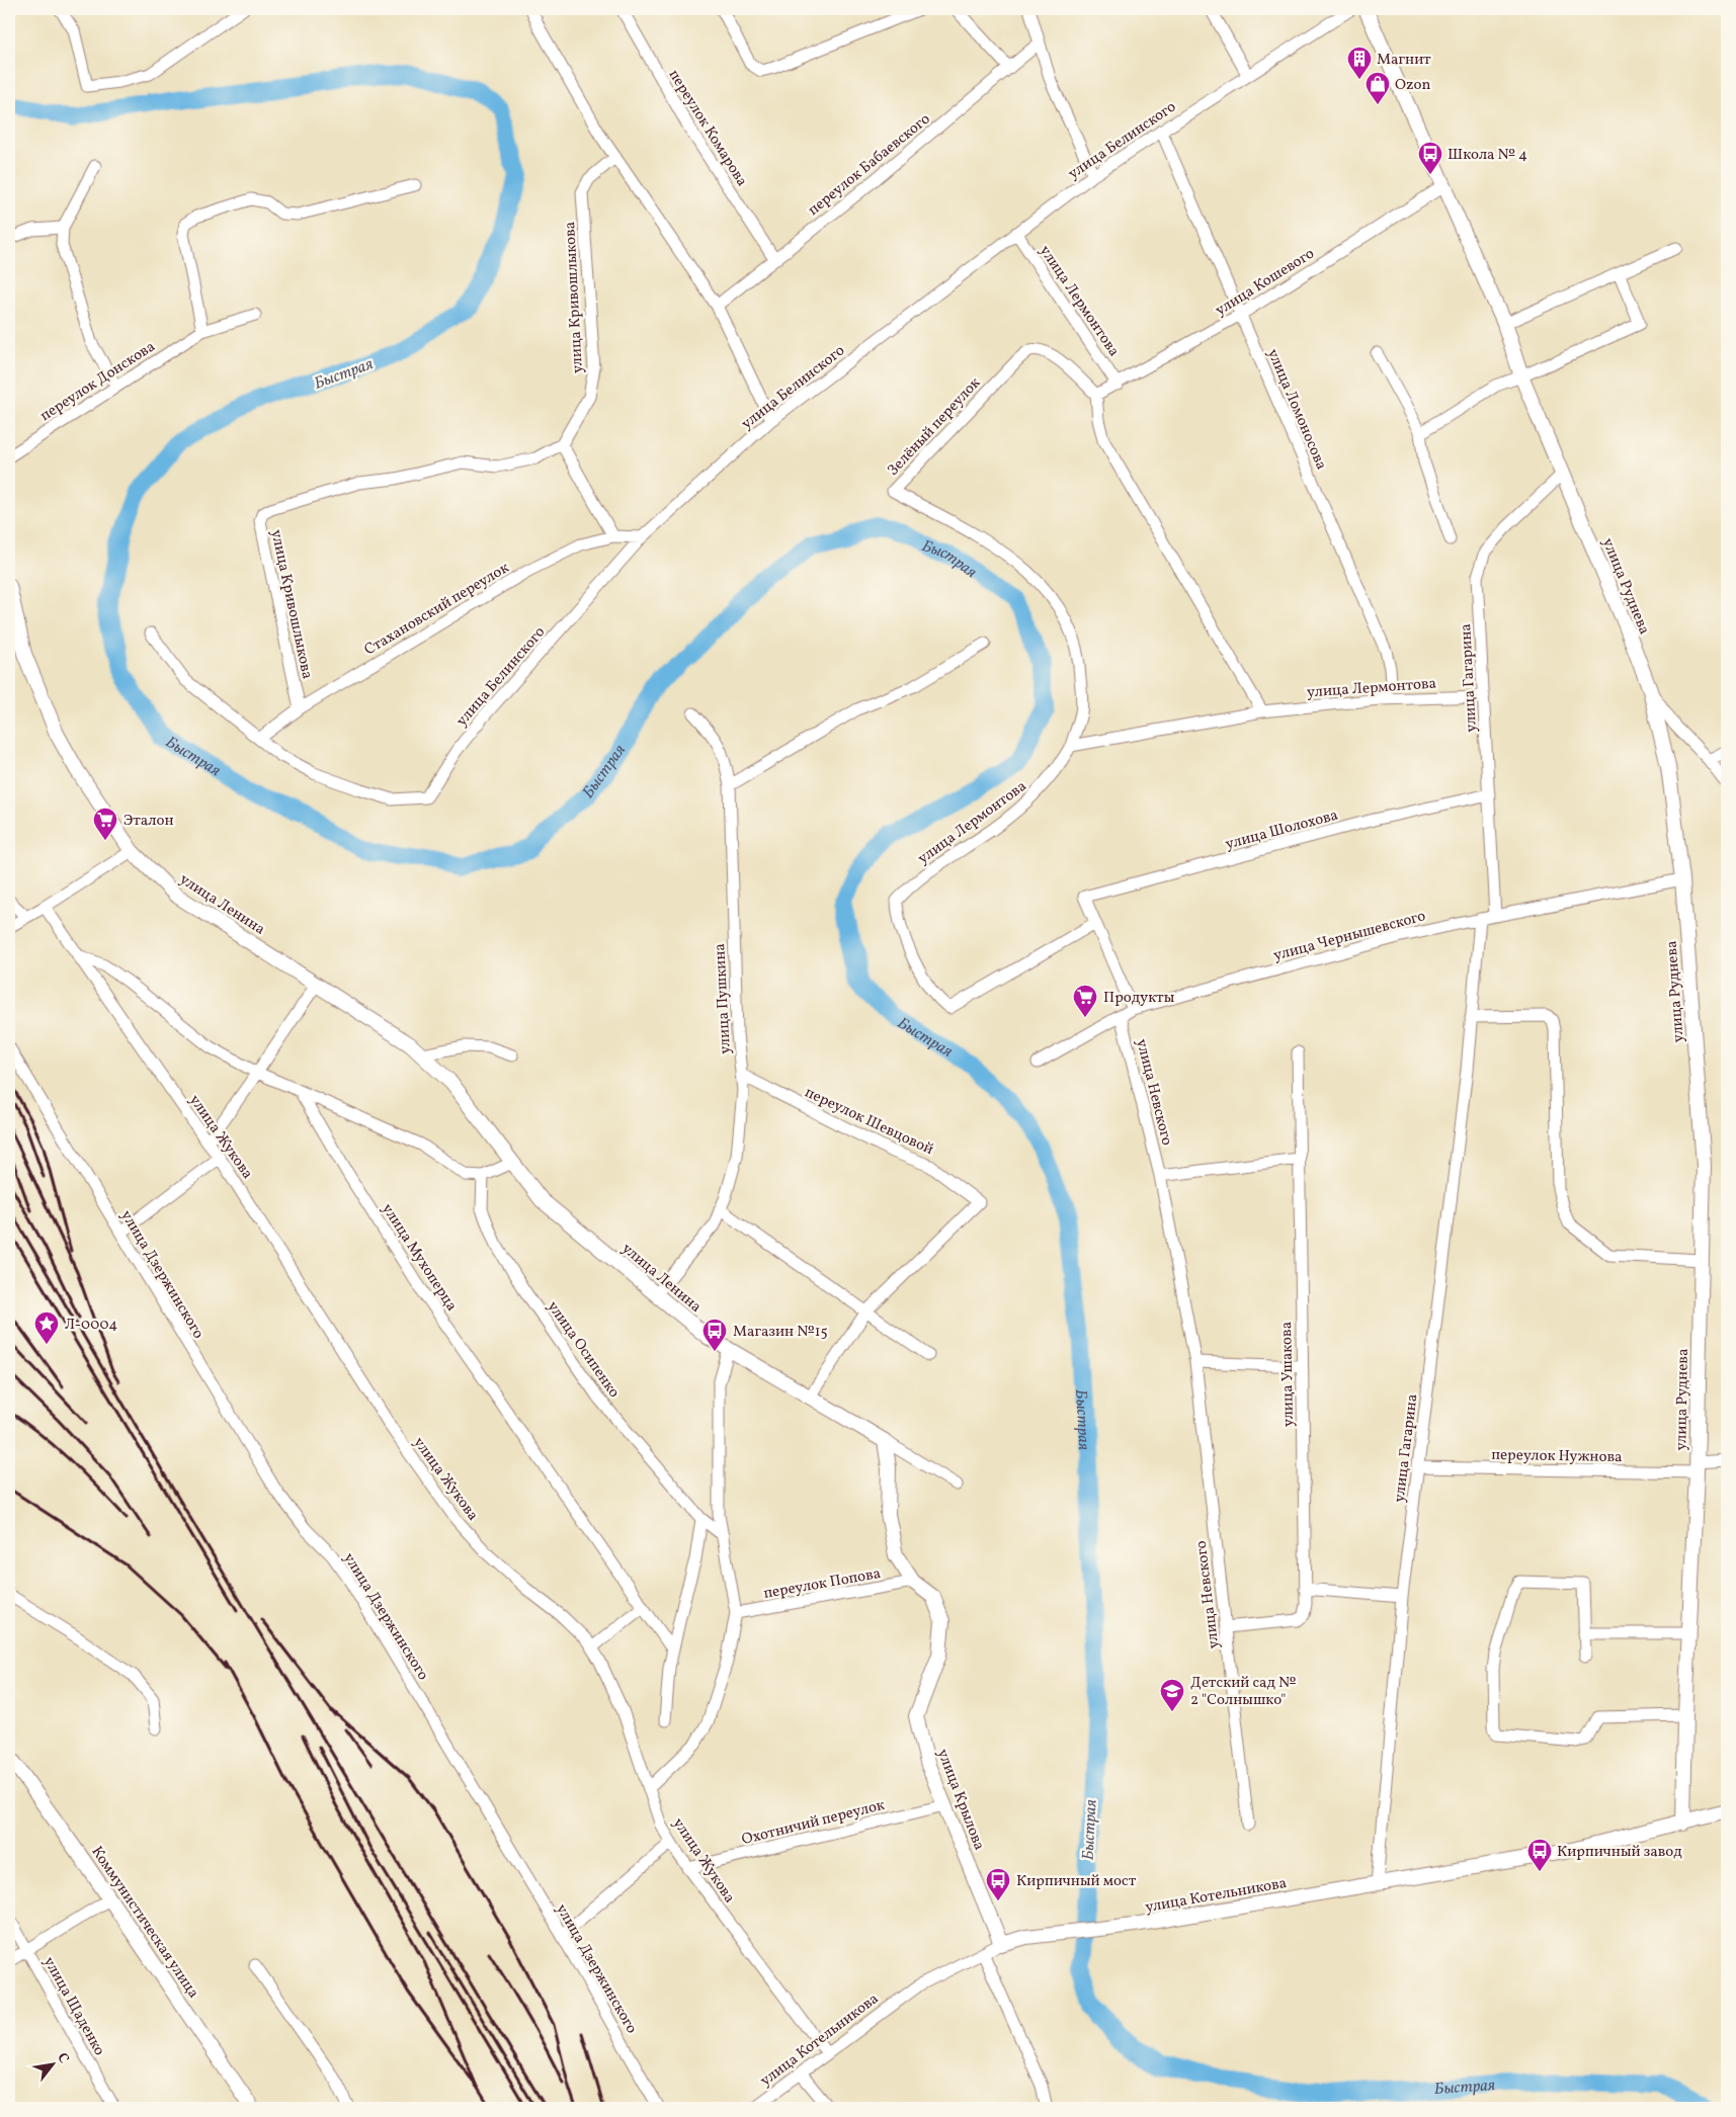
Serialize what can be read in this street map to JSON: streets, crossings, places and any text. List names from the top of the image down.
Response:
{
  "streets": {
    "street": [
      "переулок Комарова",
      "улица Белинского",
      "переулок Бабаевского",
      "улица Кошевого",
      "улица Кривошлыкова",
      "улица Лермонтова",
      "переулок Донскова",
      "улица Ломоносова",
      "Зелёный переулок",
      "улица Руднева",
      "Стахановский переулок",
      "улица Гагарина",
      "улица Шолохова",
      "улица Ленина",
      "улица Чернышевского",
      "улица Пушкина",
      "улица Невского",
      "переулок Шевцовой",
      "улица Жукова",
      "улица Мухоперца",
      "улица Дзержинского",
      "улица Осипенко",
      "улица Ушакова",
      "переулок Нужнова",
      "переулок Попова",
      "улица Крылова",
      "Охотничий переулок",
      "улица Котельникова",
      "Коммунистическая улица",
      "улица Щаденко"
    ]
  },
  "crossings": [
    ["переулок Комарова", "переулок Бабаевского"],
    ["улица Белинского", "улица Лермонтова"],
    ["улица Белинского", "улица Ломоносова"],
    ["улица Белинского", "Стахановский переулок"],
    ["улица Кошевого", "улица Лермонтова"],
    ["улица Кошевого", "улица Ломоносова"],
    ["улица Кошевого", "Зелёный переулок"],
    ["улица Кошевого", "улица Руднева"],
    ["улица Кривошлыкова", "Стахановский переулок"],
    ["улица Лермонтова", "улица Ломоносова"],
    ["улица Лермонтова", "Зелёный переулок"],
    ["улица Лермонтова", "улица Гагарина"],
    ["улица Лермонтова", "улица Шолохова"],
    ["улица Руднева", "улица Гагарина"],
    ["улица Руднева", "улица Чернышевского"],
    ["улица Руднева", "переулок Нужнова"],
    ["улица Руднева", "улица Котельникова"],
    ["улица Гагарина", "улица Шолохова"],
    ["улица Гагарина", "улица Чернышевского"],
    ["улица Гагарина", "переулок Нужнова"],
    ["улица Гагарина", "улица Котельникова"],
    ["улица Ленина", "улица Пушкина"],
    ["улица Ленина", "улица Крылова"],
    ["улица Чернышевского", "улица Невского"],
    ["улица Пушкина", "переулок Шевцовой"],
    ["улица Невского", "улица Ушакова"],
    ["улица Жукова", "Охотничий переулок"],
    ["улица Жукова", "улица Котельникова"],
    ["переулок Попова", "улица Крылова"],
    ["улица Крылова", "Охотничий переулок"],
    ["улица Крылова", "улица Котельникова"]
  ],
  "water": ["Быстрая"],
  "places": {
    "building": ["Магнит"],
    "shop": ["Ozon"],
    "bus stop": [
      "Школа № 4",
      "Магазин №15",
      "Кирпичный завод",
      "Кирпичный мост"
    ],
    "supermarket": ["Эталон", "Продукты"],
    "place": ["Л-0004"],
    "school or university": ["Детский сад № 2 \"Солнышко\""]
  },
  "north": "top right"
}
